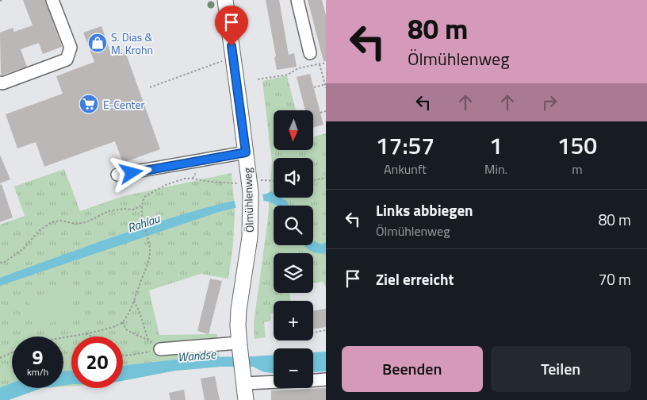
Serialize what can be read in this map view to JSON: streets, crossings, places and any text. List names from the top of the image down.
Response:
{
  "streets": {
    "main road": ["Ölmühlenweg"]
  },
  "water": ["Rahlau", "Wandse"],
  "places": {
    "shop": ["S. Dias & M. Krohn"],
    "supermarket": ["E-Center"]
  },
  "north": "bottom",
  "page": {
    "turn": ["80 m", "Ölmühlenweg"],
    "map_buttons": ["+", "−"],
    "eta": [
      "17:57",
      "Ankunft",
      "1",
      "Min.",
      "150",
      "m"
    ],
    "list": [
      {
        "name": "Links abbiegen",
        "note": "Ölmühlenweg",
        "value": "80 m"
      },
      {
        "name": "Ziel erreicht",
        "value": "70 m"
      }
    ],
    "speed": "9 km/h",
    "limit": "20",
    "buttons": ["Beenden", "Teilen"]
  }
}
